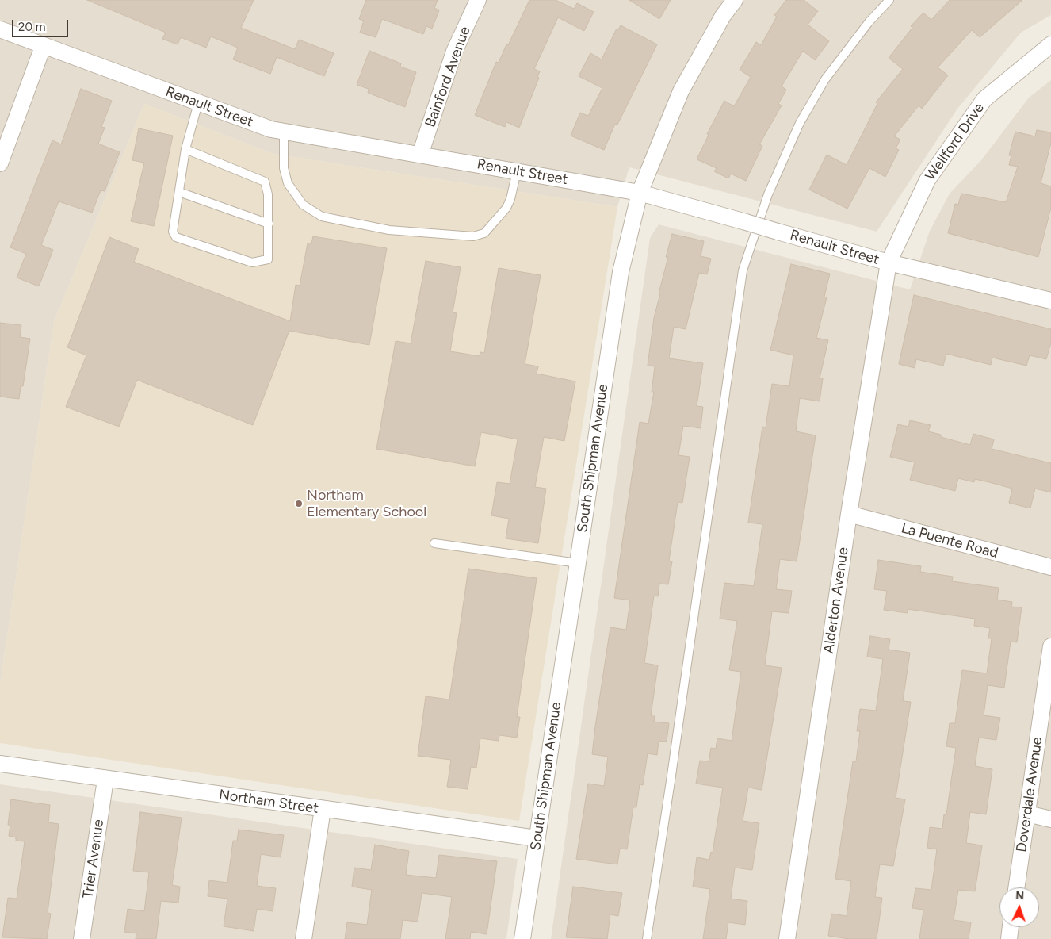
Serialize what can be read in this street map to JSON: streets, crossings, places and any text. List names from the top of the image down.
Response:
{
  "streets": {
    "street": [
      "Bainford Avenue",
      "Renault Street",
      "Wellford Drive",
      "South Shipman Avenue",
      "La Puente Road",
      "Alderton Avenue",
      "Doverdale Avenue",
      "Northam Street",
      "Trier Avenue"
    ]
  },
  "crossings": [
    ["Bainford Avenue", "Renault Street"],
    ["Renault Street", "Wellford Drive"],
    ["Renault Street", "South Shipman Avenue"],
    ["Renault Street", "Alderton Avenue"],
    ["Wellford Drive", "Alderton Avenue"],
    ["South Shipman Avenue", "Northam Street"],
    ["La Puente Road", "Alderton Avenue"],
    ["Northam Street", "Trier Avenue"]
  ],
  "places": ["Northam Elementary School"],
  "scale_bar": "20 m",
  "north": "top"
}
